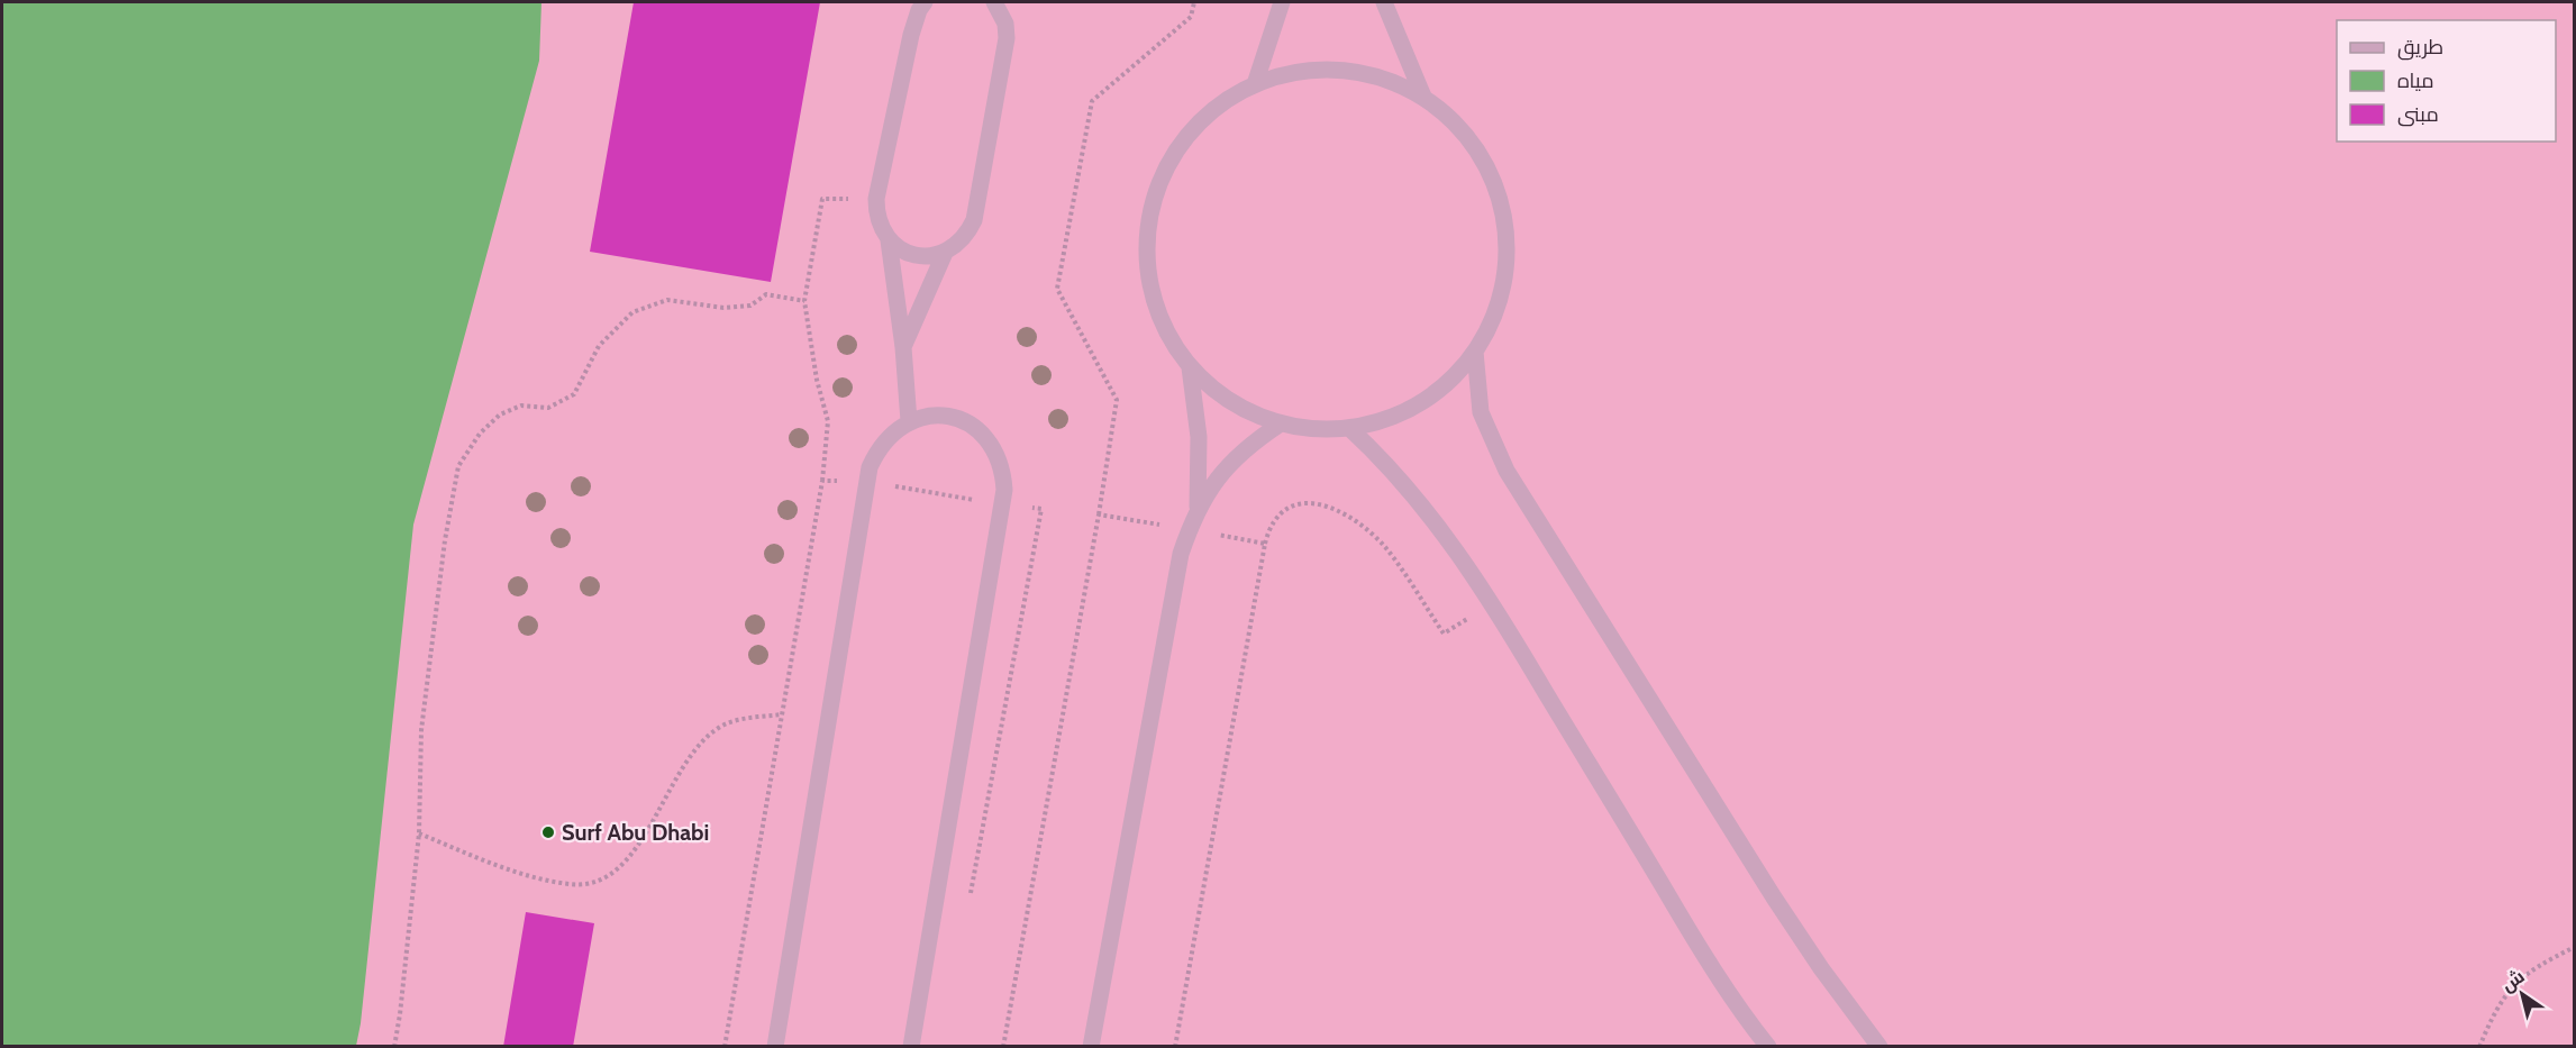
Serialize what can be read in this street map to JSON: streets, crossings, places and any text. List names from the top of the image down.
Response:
{
  "places": ["Surf Abu Dhabi"],
  "legend": ["طريق", "مياه", "مبنى"],
  "north": "top left"
}
